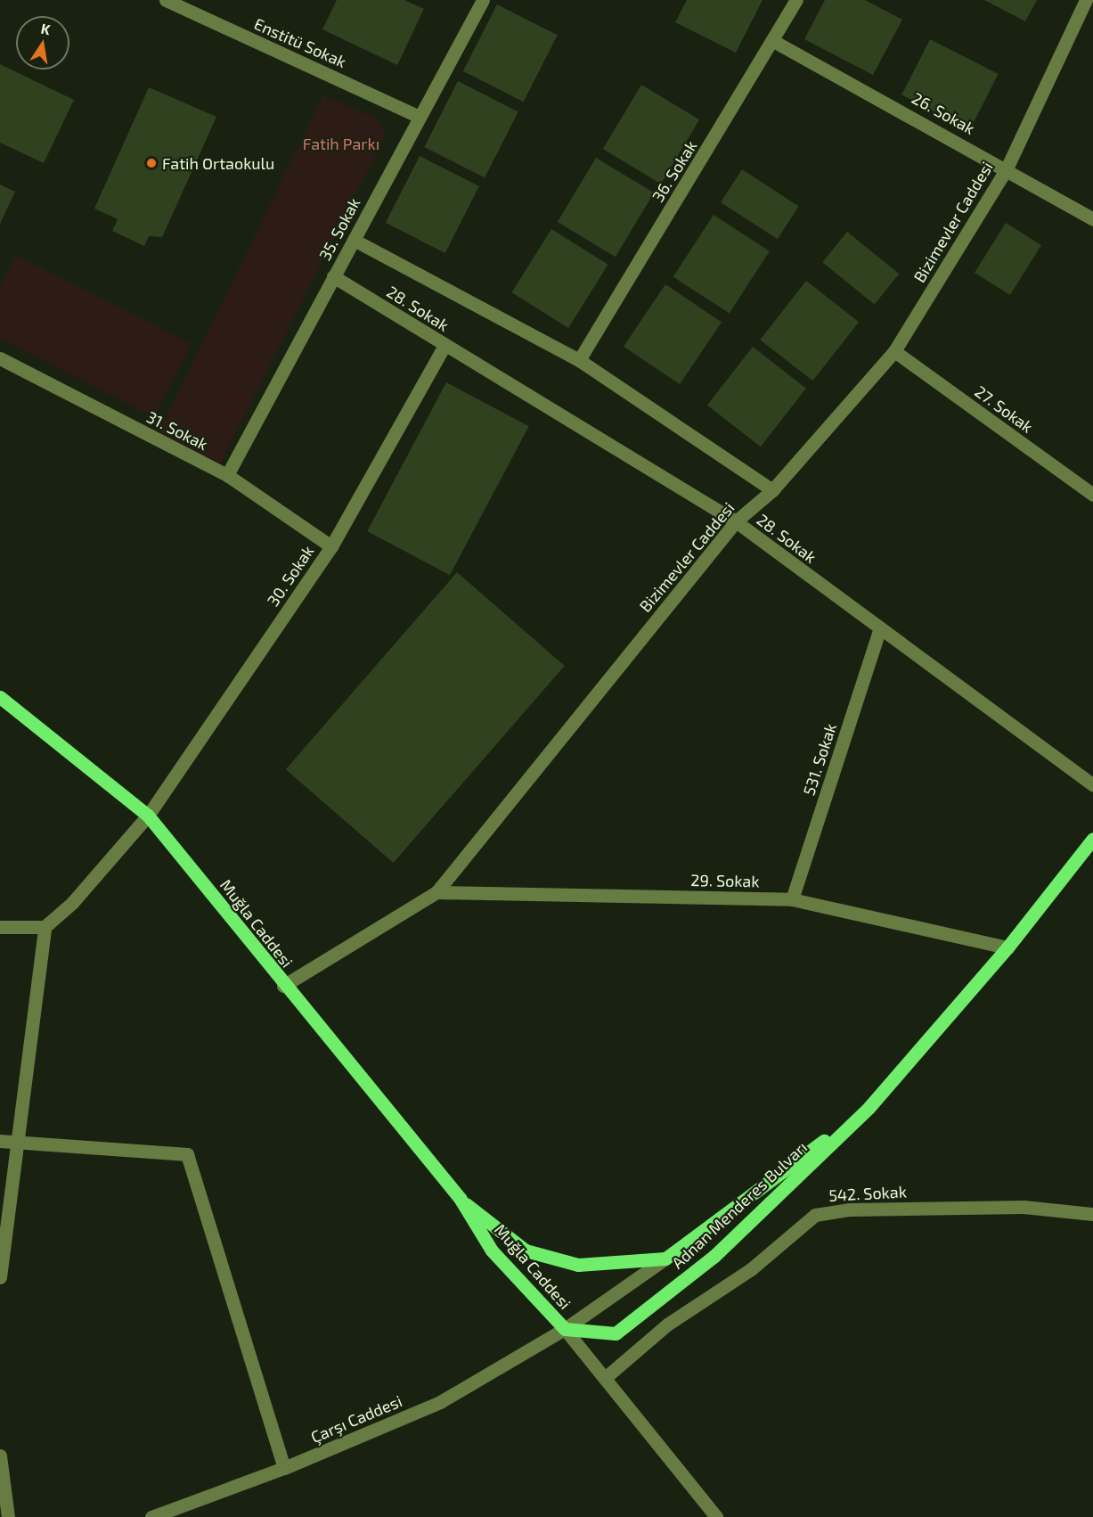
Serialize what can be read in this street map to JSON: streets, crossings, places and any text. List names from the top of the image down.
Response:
{
  "streets": {
    "main road": ["Muğla Caddesi", "Adnan Menderes Bulvarı"],
    "street": [
      "Enstitü Sokak",
      "26. Sokak",
      "36. Sokak",
      "Bizimevler Caddesi",
      "35. Sokak",
      "28. Sokak",
      "27. Sokak",
      "31. Sokak",
      "30. Sokak",
      "531. Sokak",
      "29. Sokak",
      "542. Sokak",
      "Çarşı Caddesi"
    ]
  },
  "crossings": [
    ["Enstitü Sokak", "35. Sokak"],
    ["26. Sokak", "36. Sokak"],
    ["26. Sokak", "Bizimevler Caddesi"],
    ["36. Sokak", "28. Sokak"],
    ["Bizimevler Caddesi", "28. Sokak"],
    ["Bizimevler Caddesi", "27. Sokak"],
    ["Bizimevler Caddesi", "29. Sokak"],
    ["Bizimevler Caddesi", "Muğla Caddesi"],
    ["35. Sokak", "28. Sokak"],
    ["35. Sokak", "31. Sokak"],
    ["28. Sokak", "30. Sokak"],
    ["28. Sokak", "531. Sokak"],
    ["31. Sokak", "30. Sokak"],
    ["30. Sokak", "Muğla Caddesi"],
    ["531. Sokak", "29. Sokak"],
    ["29. Sokak", "Adnan Menderes Bulvarı"],
    ["Muğla Caddesi", "Adnan Menderes Bulvarı"],
    ["Muğla Caddesi", "Çarşı Caddesi"],
    ["Adnan Menderes Bulvarı", "Çarşı Caddesi"]
  ],
  "parks": ["Fatih Parkı"],
  "places": ["Fatih Ortaokulu"],
  "north": "top"
}
